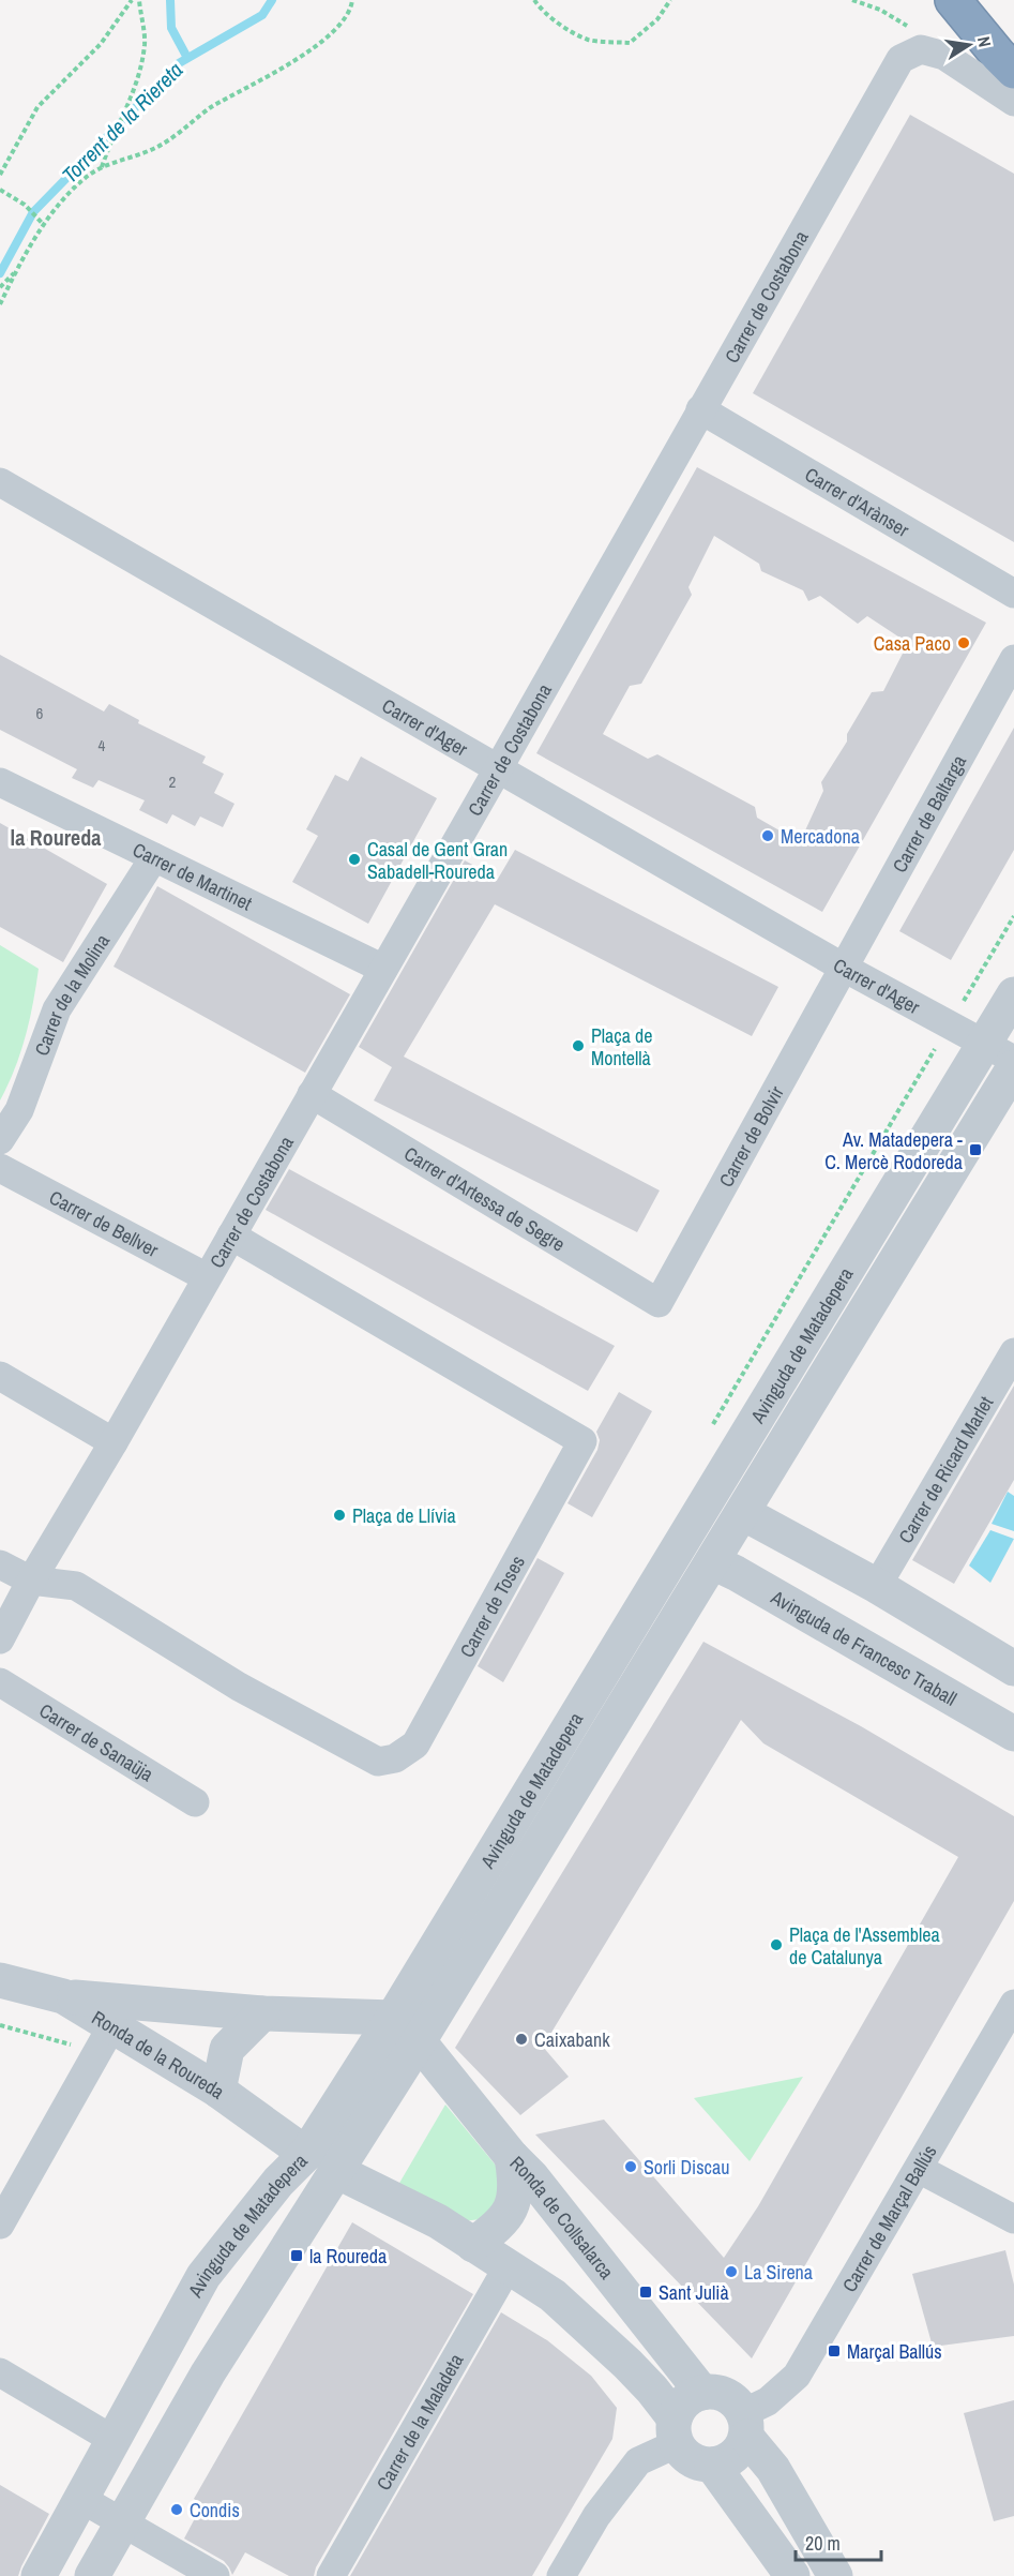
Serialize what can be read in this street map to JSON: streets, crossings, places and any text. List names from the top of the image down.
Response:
{
  "streets": {
    "street": [
      "Carrer de Costabona",
      "Carrer d'Arànser",
      "Carrer d'Ager",
      "Carrer de Baltarga",
      "Carrer de Martinet",
      "Carrer de la Molina",
      "Carrer de Bolvir",
      "Carrer d'Artessa de Segre",
      "Carrer de Bellver",
      "Avinguda de Matadepera",
      "Carrer de Ricard Marlet",
      "Carrer de Toses",
      "Avinguda de Francesc Traball",
      "Carrer de Sanaüja",
      "Ronda de la Roureda",
      "Ronda de Collsalarca",
      "Carrer de Marçal Ballús",
      "Carrer de la Maladeta"
    ]
  },
  "crossings": [
    ["Carrer de Costabona", "Carrer d'Arànser"],
    ["Carrer de Costabona", "Carrer d'Ager"],
    ["Carrer de Costabona", "Carrer de Martinet"],
    ["Carrer de Costabona", "Carrer d'Artessa de Segre"],
    ["Carrer de Costabona", "Carrer de Bellver"],
    ["Carrer de Costabona", "Carrer de Toses"],
    ["Carrer d'Ager", "Carrer de Baltarga"],
    ["Carrer d'Ager", "Carrer de Bolvir"],
    ["Carrer d'Ager", "Avinguda de Matadepera"],
    ["Carrer de Baltarga", "Carrer de Bolvir"],
    ["Carrer de Martinet", "Carrer de la Molina"],
    ["Carrer de Bolvir", "Carrer d'Artessa de Segre"],
    ["Avinguda de Matadepera", "Avinguda de Francesc Traball"],
    ["Avinguda de Matadepera", "Ronda de la Roureda"],
    ["Avinguda de Matadepera", "Ronda de Collsalarca"],
    ["Ronda de Collsalarca", "Carrer de Marçal Ballús"]
  ],
  "districts": ["la Roureda"],
  "water": ["Torrent de la Riereta"],
  "places": {
    "other": [
      "Casa Paco",
      "Mercadona",
      "Casal de Gent Gran Sabadell-Roureda",
      "Plaça de Montellà",
      "Plaça de Llívia",
      "Plaça de l'Assemblea de Catalunya",
      "Caixabank",
      "Sorli Discau",
      "La Sirena",
      "Condis"
    ],
    "transit": [
      "Av. Matadepera - C. Mercè Rodoreda",
      "la Roureda",
      "Sant Julià",
      "Marçal Ballús"
    ]
  },
  "house_numbers": ["6", "4", "2"],
  "scale_bar": "20 m",
  "north": "right"
}
